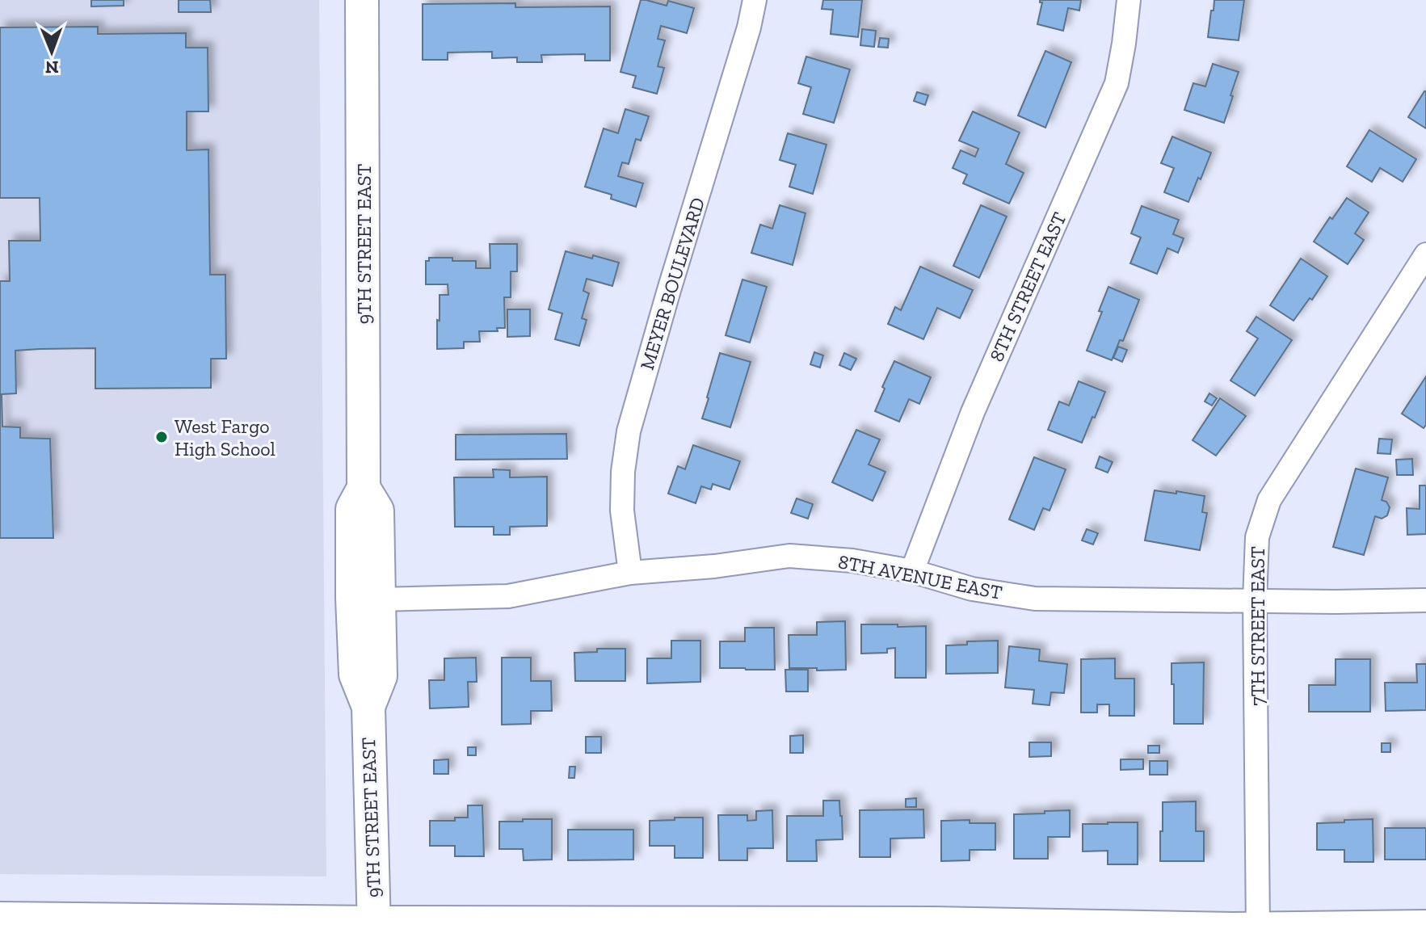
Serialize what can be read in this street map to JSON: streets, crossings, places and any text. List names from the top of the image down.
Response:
{
  "streets": {
    "main road": ["9TH STREET EAST"],
    "street": [
      "MEYER BOULEVARD",
      "8TH STREET EAST",
      "8TH AVENUE EAST",
      "7TH STREET EAST"
    ]
  },
  "crossings": [
    ["9TH STREET EAST", "8TH AVENUE EAST"],
    ["MEYER BOULEVARD", "8TH AVENUE EAST"],
    ["8TH STREET EAST", "8TH AVENUE EAST"],
    ["8TH AVENUE EAST", "7TH STREET EAST"]
  ],
  "places": ["West Fargo High School"],
  "north": "bottom"
}
